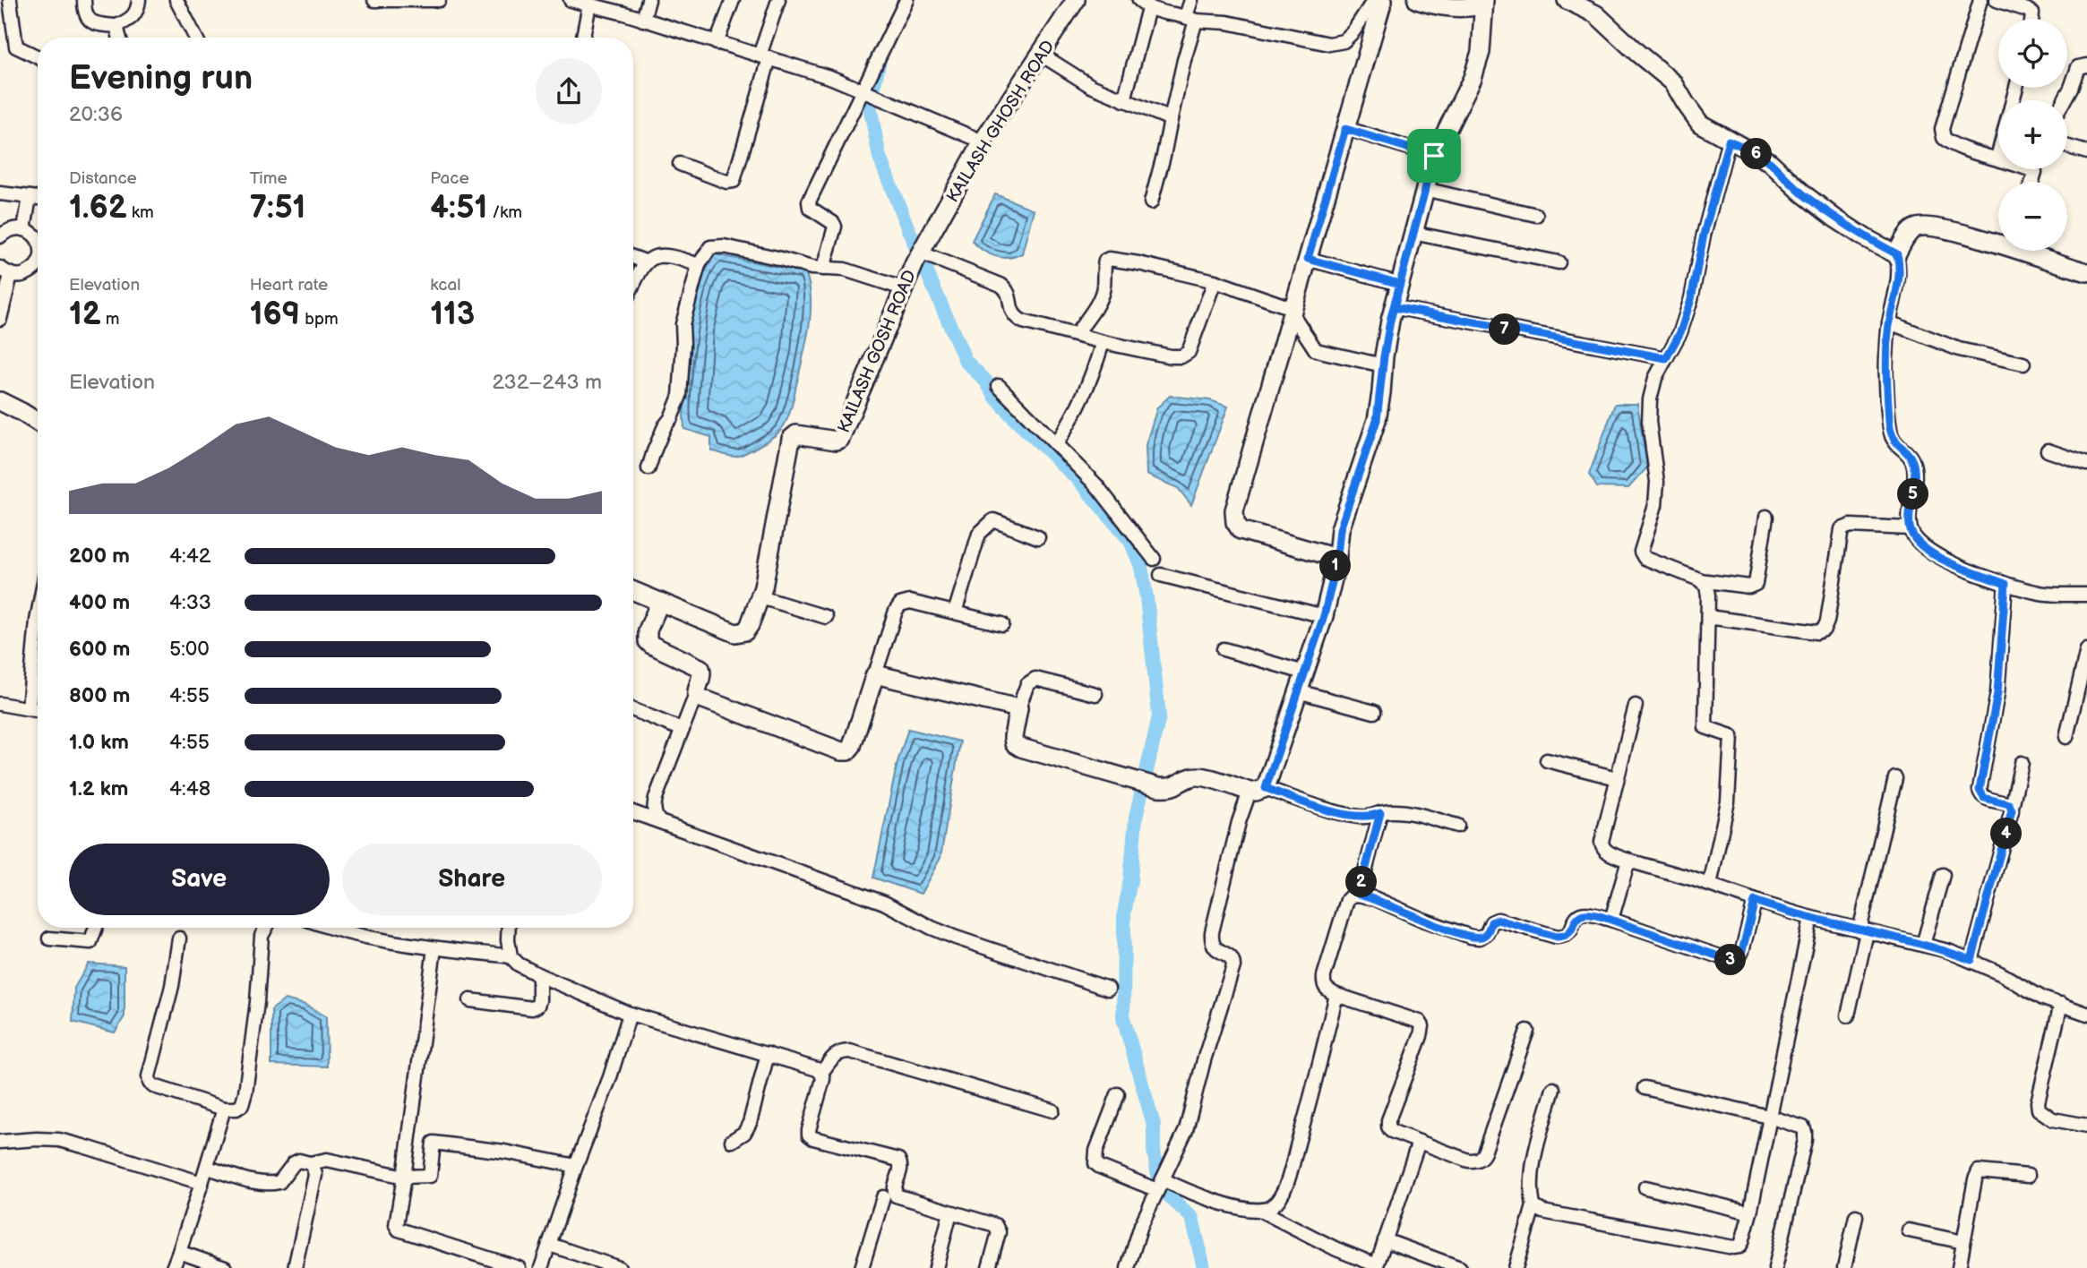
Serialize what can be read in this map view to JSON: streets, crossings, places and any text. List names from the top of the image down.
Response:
{
  "streets": {
    "street": ["KAILASH GHOSH ROAD", "KAILASH GOSH ROAD"]
  },
  "crossings": [
    ["KAILASH GHOSH ROAD", "KAILASH GOSH ROAD"]
  ],
  "page": {
    "map_buttons": ["+", "−"],
    "heading": ["Evening run", "20:36"],
    "pins": [
      "6",
      "7",
      "5",
      "1",
      "4",
      "2",
      "3"
    ],
    "stats": [
      ["Distance", "1.62 km"],
      ["Time", "7:51"],
      ["Pace", "4:51 /km"],
      ["Elevation", "12 m"],
      ["Heart rate", "169 bpm"],
      ["kcal", "113"]
    ],
    "chart": ["Elevation", "232–243 m"],
    "list": [
      {
        "name": "200 m",
        "note": "4:42"
      },
      {
        "name": "400 m",
        "note": "4:33"
      },
      {
        "name": "600 m",
        "note": "5:00"
      },
      {
        "name": "800 m",
        "note": "4:55"
      },
      {
        "name": "1.0 km",
        "note": "4:55"
      },
      {
        "name": "1.2 km",
        "note": "4:48"
      }
    ],
    "buttons": ["Save", "Share"]
  }
}
